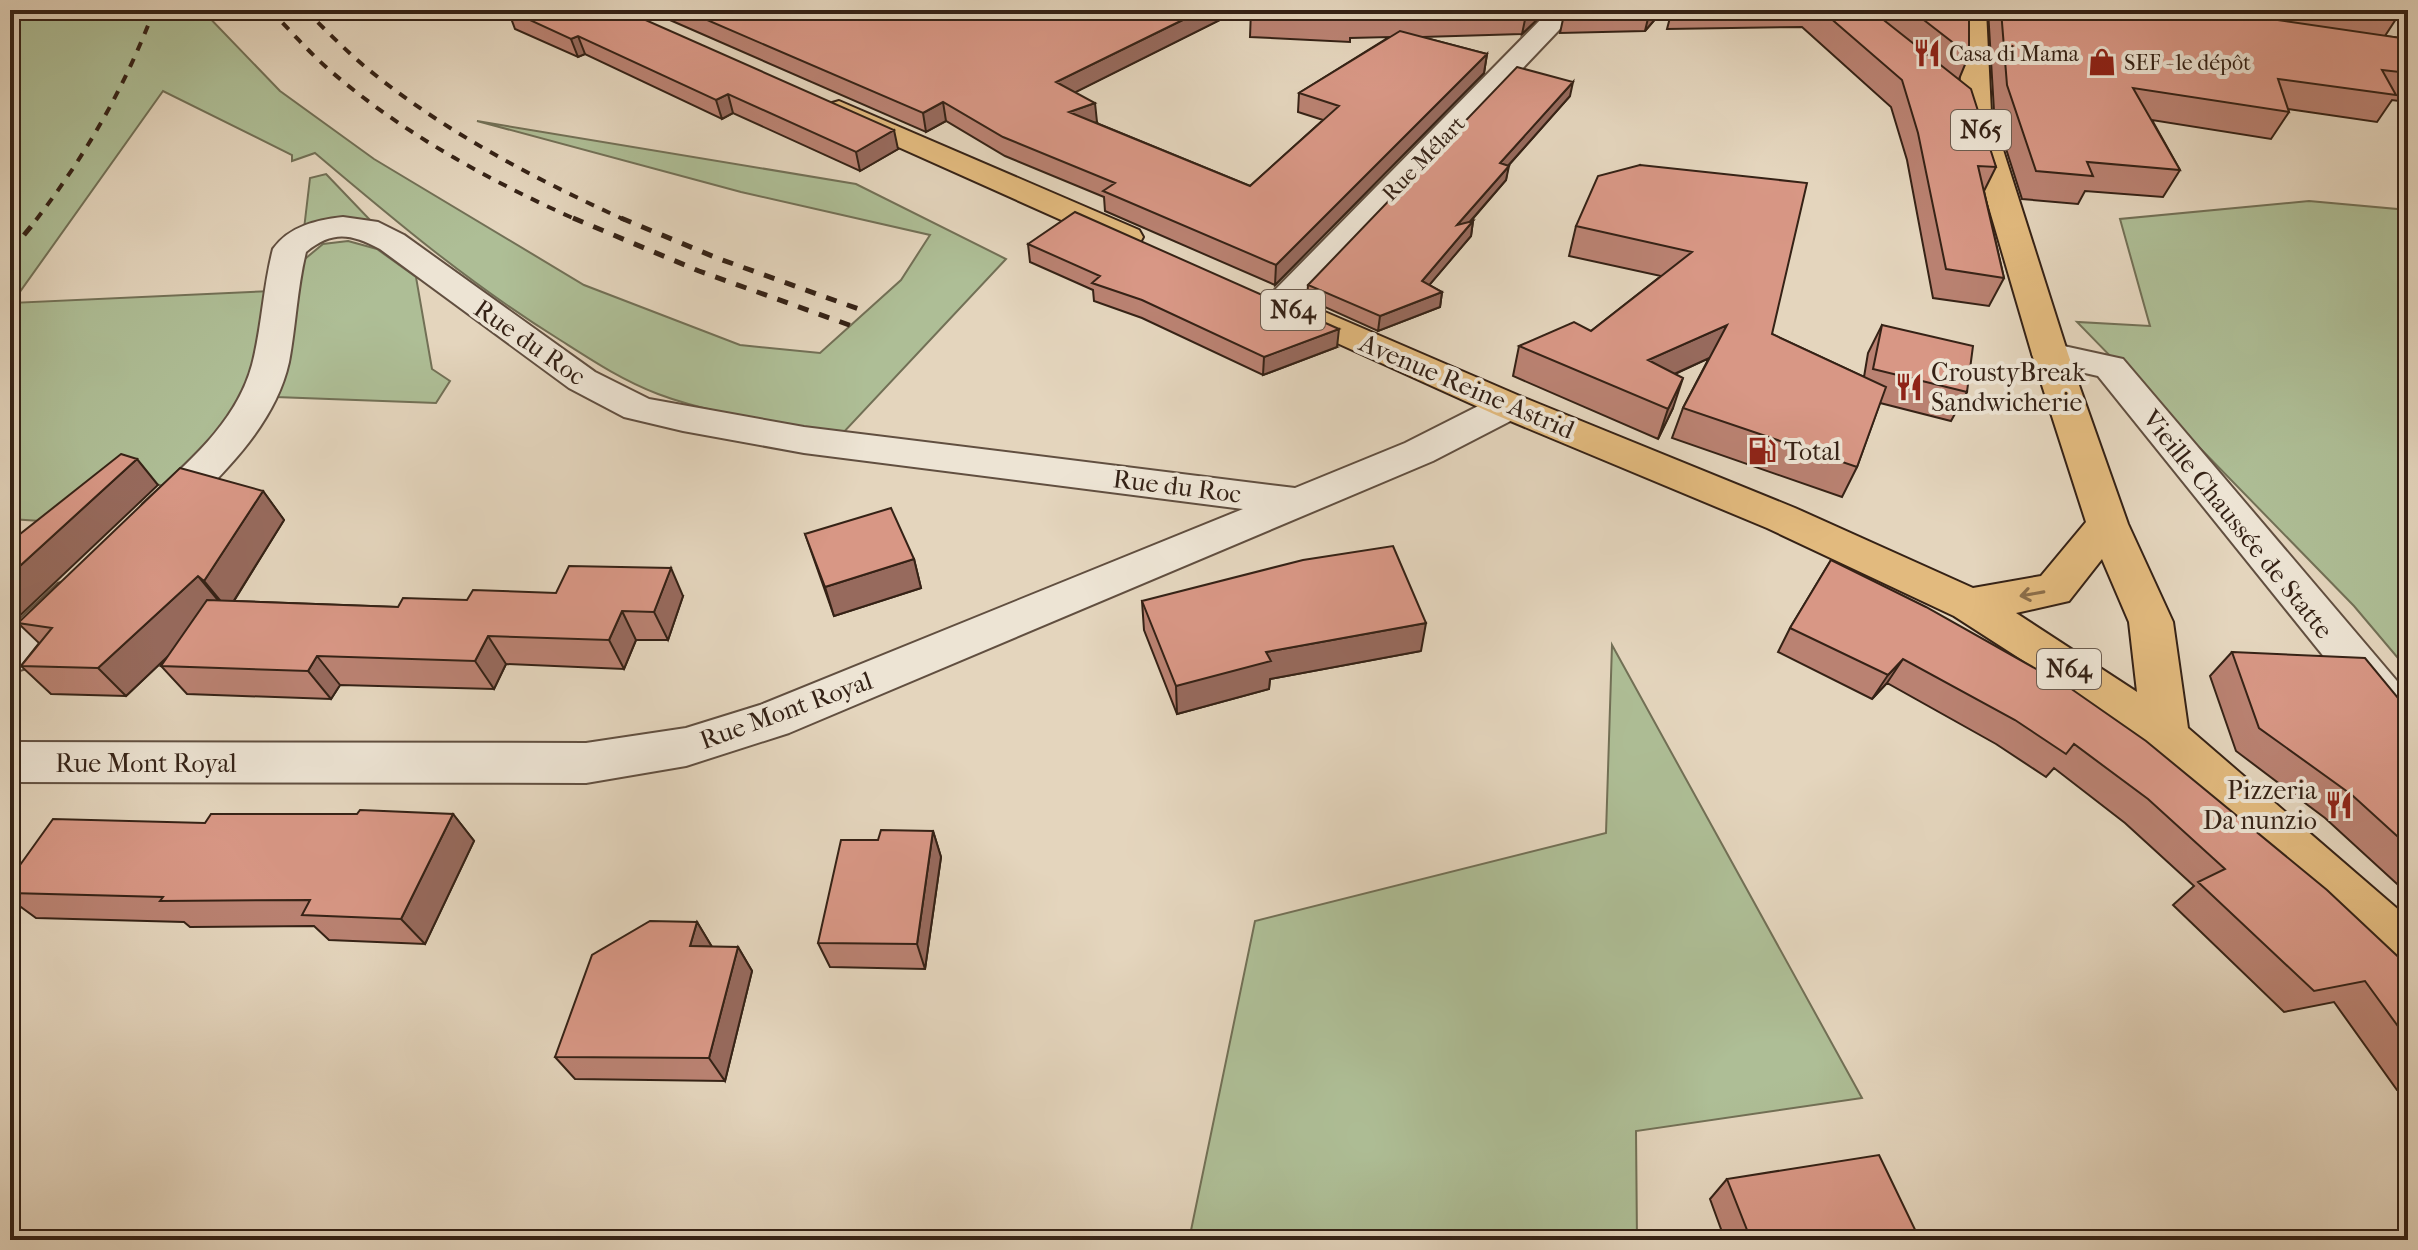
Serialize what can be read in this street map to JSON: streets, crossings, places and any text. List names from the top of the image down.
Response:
{
  "streets": {
    "main road": ["N65", "N64", "Avenue Reine Astrid"],
    "street": [
      "Rue Mélart",
      "Rue du Roc",
      "Vieille Chaussée de Statte",
      "Rue Mont Royal"
    ]
  },
  "crossings": [
    ["N65", "N64"],
    ["N65", "Avenue Reine Astrid"],
    ["N65", "Vieille Chaussée de Statte"],
    ["Rue Mélart", "Avenue Reine Astrid"],
    ["N64", "Avenue Reine Astrid"],
    ["Rue du Roc", "Rue Mont Royal"],
    ["Avenue Reine Astrid", "Rue Mont Royal"]
  ],
  "places": {
    "restaurant": ["Casa di Mama", "CroustyBreak Sandwicherie", "Pizzeria Da nunzio"],
    "shop": ["SEF - le dépôt"],
    "fuel station": ["Total"]
  }
}
